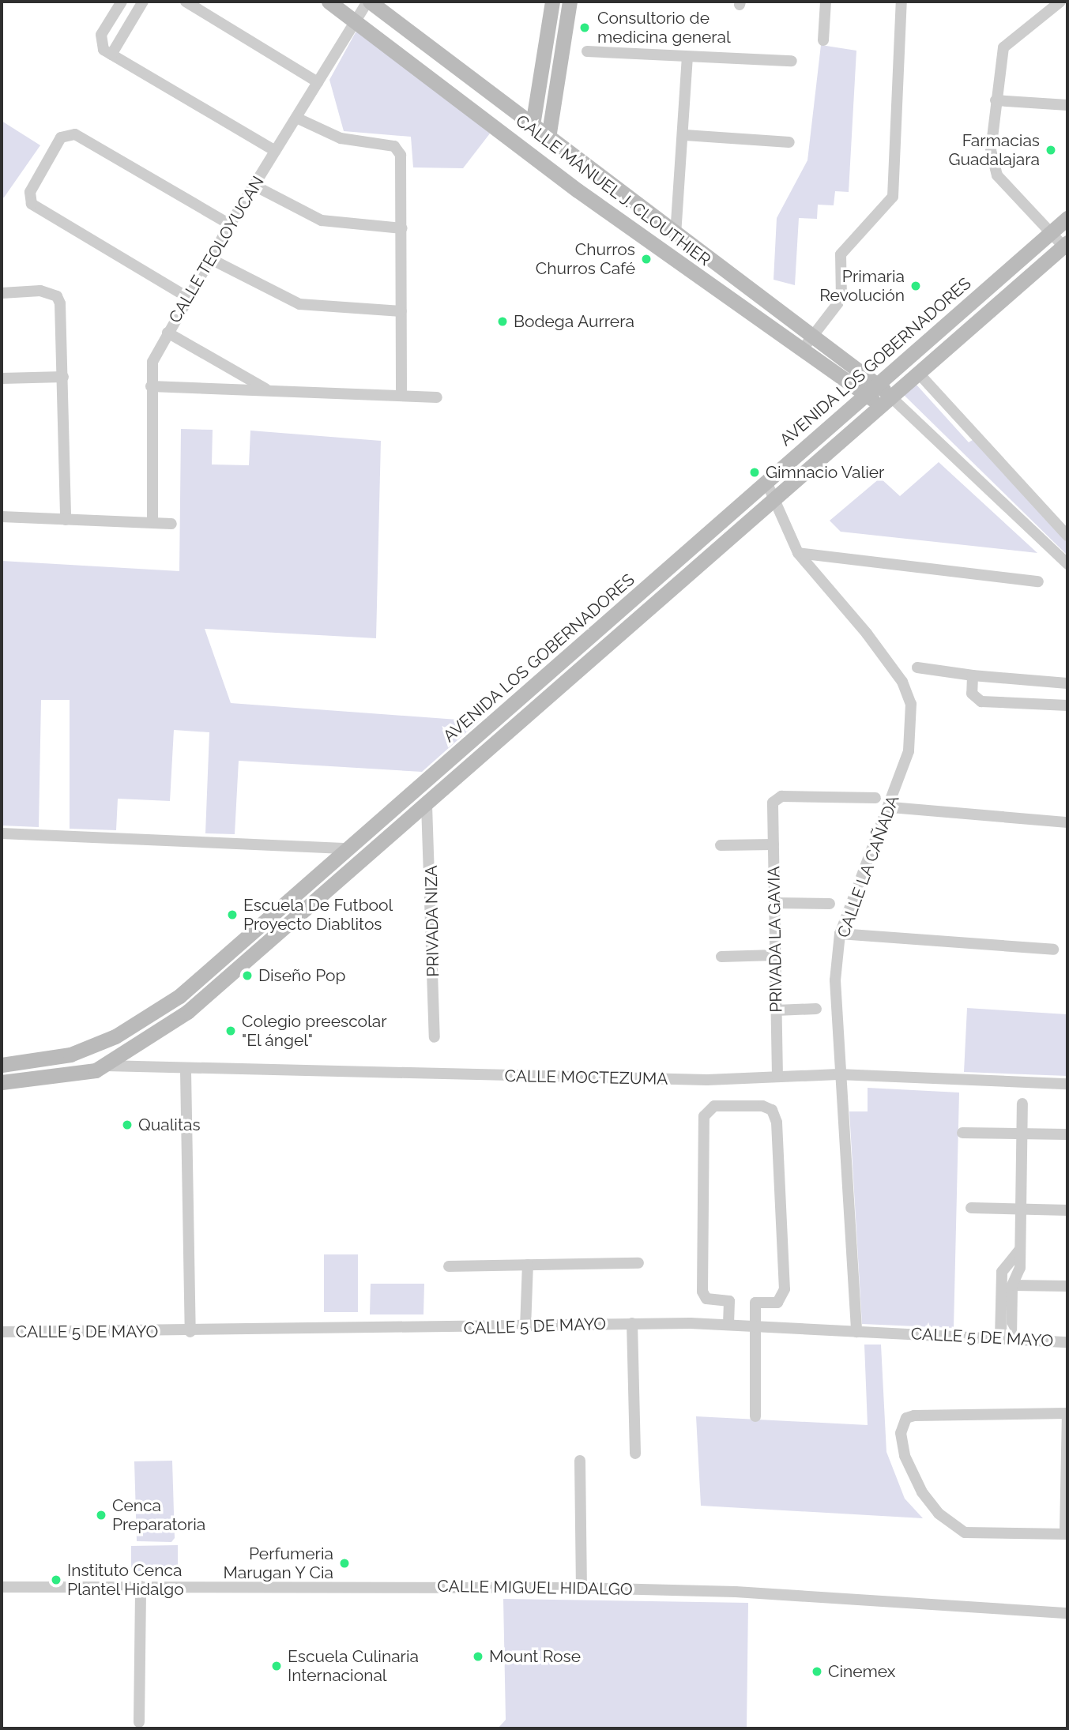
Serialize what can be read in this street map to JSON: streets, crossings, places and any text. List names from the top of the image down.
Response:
{
  "streets": {
    "street": [
      "CALLE MANUEL J. CLOUTHIER",
      "CALLE TEOLOYUCAN",
      "AVENIDA LOS GOBERNADORES",
      "CALLE LA CAÑADA",
      "PRIVADA NIZA",
      "PRIVADA LA GAVIA",
      "CALLE MOCTEZUMA",
      "CALLE 5 DE MAYO",
      "CALLE MIGUEL HIDALGO"
    ]
  },
  "crossings": [
    ["CALLE MANUEL J. CLOUTHIER", "CALLE TEOLOYUCAN"],
    ["CALLE MANUEL J. CLOUTHIER", "AVENIDA LOS GOBERNADORES"],
    ["AVENIDA LOS GOBERNADORES", "CALLE LA CAÑADA"],
    ["AVENIDA LOS GOBERNADORES", "PRIVADA NIZA"],
    ["AVENIDA LOS GOBERNADORES", "CALLE MOCTEZUMA"],
    ["CALLE LA CAÑADA", "CALLE MOCTEZUMA"],
    ["CALLE LA CAÑADA", "CALLE 5 DE MAYO"],
    ["PRIVADA LA GAVIA", "CALLE MOCTEZUMA"]
  ],
  "places": [
    "Consultorio de medicina general",
    "Farmacias Guadalajara",
    "Churros Churros Café",
    "Primaria Revolución",
    "Bodega Aurrera",
    "Gimnacio Valier",
    "Escuela De Futbool Proyecto Diablitos",
    "Diseño Pop",
    "Colegio preescolar \"El ángel\"",
    "Qualitas",
    "Cenca Preparatoria",
    "Perfumeria Marugan Y Cia",
    "Instituto Cenca Plantel Hidalgo",
    "Mount Rose",
    "Escuela Culinaria Internacional",
    "Cinemex"
  ]
}
